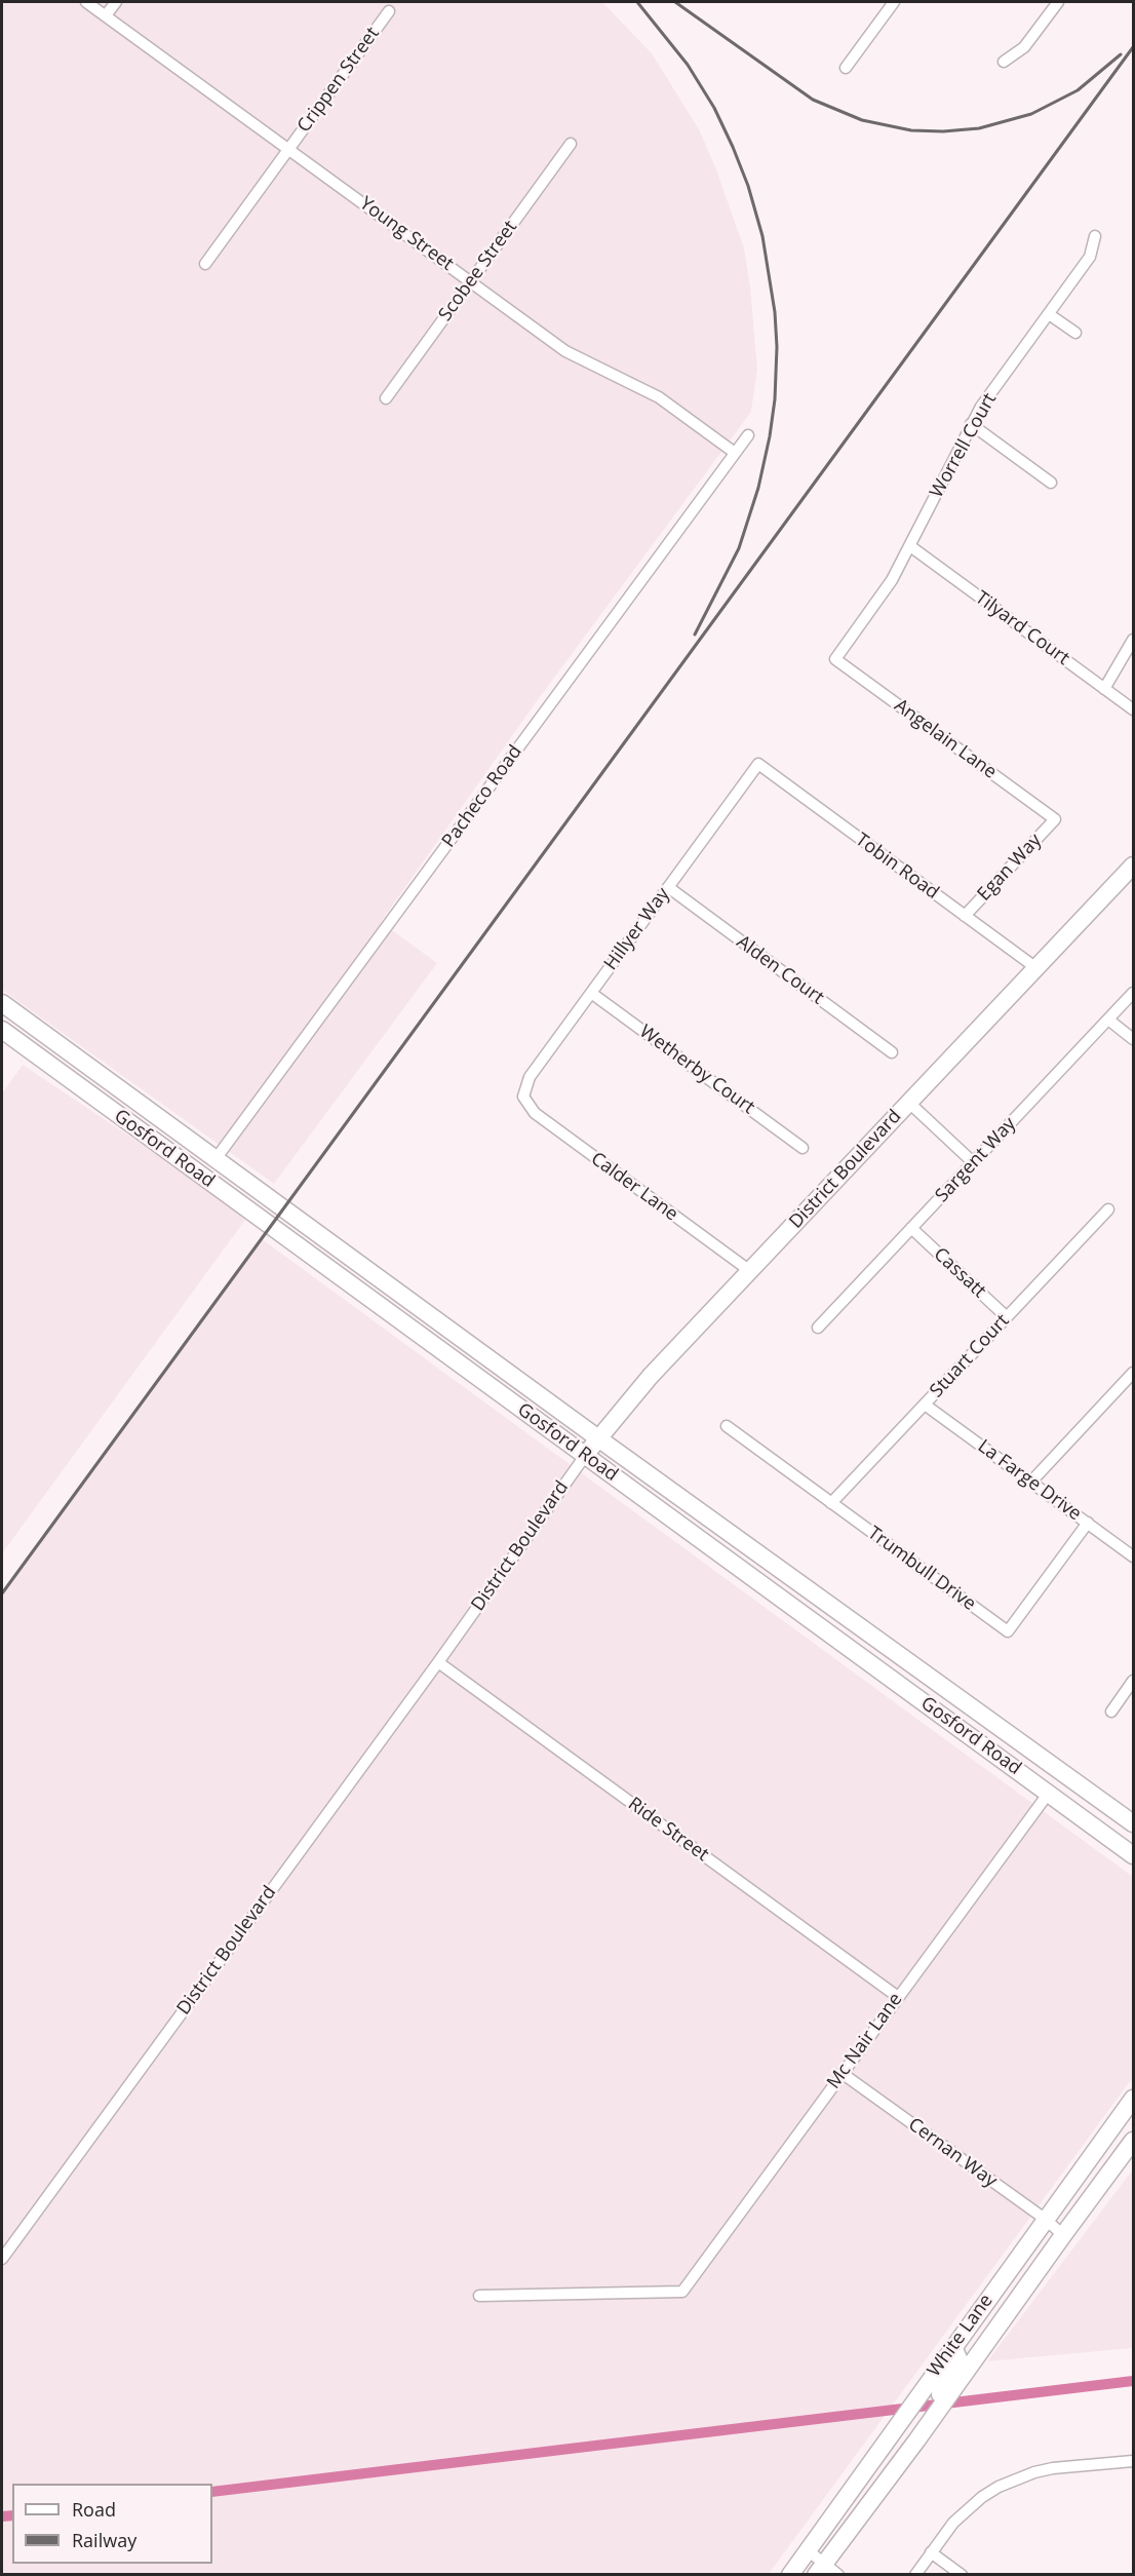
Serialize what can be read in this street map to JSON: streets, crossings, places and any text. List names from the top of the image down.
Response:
{
  "streets": {
    "main road": ["Gosford Road", "District Boulevard", "White Lane"],
    "street": [
      "Crippen Street",
      "Young Street",
      "Scobee Street",
      "Worrell Court",
      "Tilyard Court",
      "Angelain Lane",
      "Pacheco Road",
      "Tobin Road",
      "Egan Way",
      "Hillyer Way",
      "Alden Court",
      "Wetherby Court",
      "Sargent Way",
      "Calder Lane",
      "Cassatt",
      "Stuart Court",
      "La Farge Drive",
      "Trumbull Drive",
      "Ride Street",
      "Mc Nair Lane",
      "Cernan Way"
    ]
  },
  "crossings": [
    ["Crippen Street", "Young Street"],
    ["Young Street", "Scobee Street"],
    ["Young Street", "Pacheco Road"],
    ["Worrell Court", "Tilyard Court"],
    ["Worrell Court", "Angelain Lane"],
    ["Angelain Lane", "Egan Way"],
    ["Pacheco Road", "Gosford Road"],
    ["Tobin Road", "Egan Way"],
    ["Tobin Road", "Hillyer Way"],
    ["Tobin Road", "District Boulevard"],
    ["Hillyer Way", "Alden Court"],
    ["Hillyer Way", "Wetherby Court"],
    ["Hillyer Way", "Calder Lane"],
    ["Gosford Road", "District Boulevard"],
    ["Gosford Road", "Mc Nair Lane"],
    ["Sargent Way", "Cassatt"],
    ["District Boulevard", "Calder Lane"],
    ["District Boulevard", "Ride Street"],
    ["Cassatt", "Stuart Court"],
    ["Stuart Court", "La Farge Drive"],
    ["Stuart Court", "Trumbull Drive"],
    ["La Farge Drive", "Trumbull Drive"],
    ["Ride Street", "Mc Nair Lane"],
    ["Mc Nair Lane", "Cernan Way"],
    ["Cernan Way", "White Lane"]
  ],
  "legend": ["Road", "Railway"]
}
